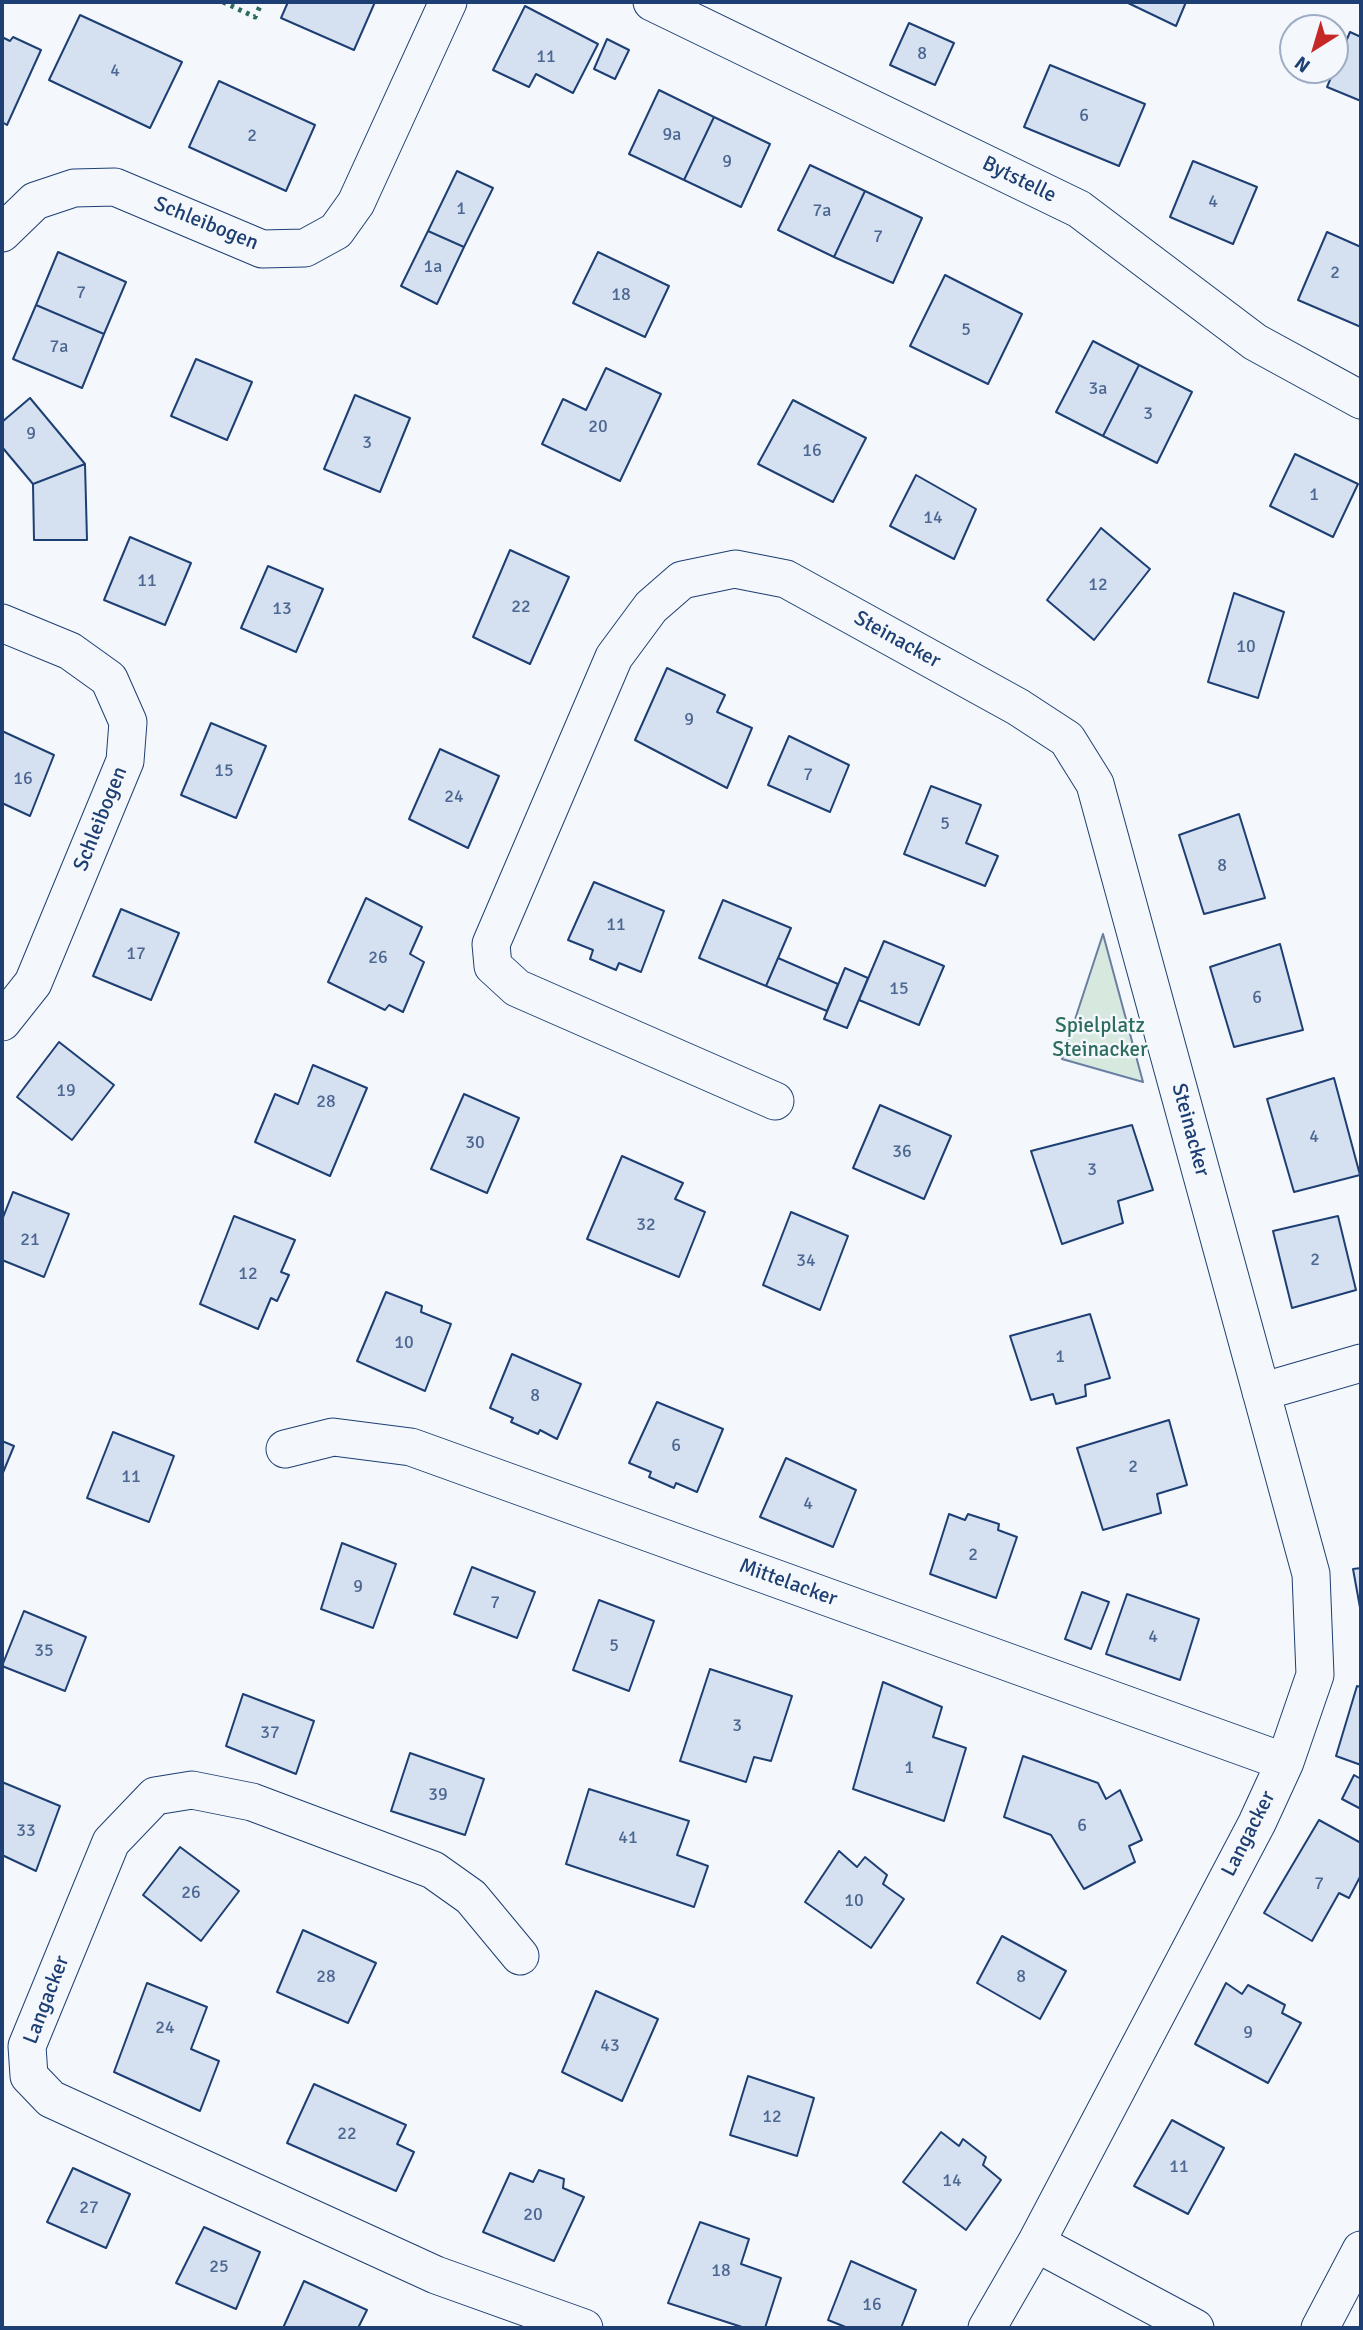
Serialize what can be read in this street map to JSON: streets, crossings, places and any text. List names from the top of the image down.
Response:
{
  "streets": {
    "street": [
      "Bytstelle",
      "Schleibogen",
      "Steinacker",
      "Mittelacker",
      "Langacker"
    ]
  },
  "crossings": [
    ["Steinacker", "Langacker"],
    ["Mittelacker", "Langacker"]
  ],
  "parks": ["Spielplatz Steinacker"],
  "house_numbers": [
    "8",
    "11",
    "4",
    "6",
    "9a",
    "2",
    "9",
    "4",
    "1",
    "7a",
    "7",
    "1a",
    "2",
    "7",
    "18",
    "5",
    "7a",
    "3a",
    "3",
    "20",
    "9",
    "3",
    "16",
    "1",
    "14",
    "11",
    "12",
    "22",
    "13",
    "10",
    "9",
    "15",
    "7",
    "16",
    "24",
    "5",
    "8",
    "11",
    "17",
    "26",
    "15",
    "6",
    "19",
    "28",
    "4",
    "30",
    "36",
    "3",
    "32",
    "21",
    "2",
    "34",
    "12",
    "10",
    "1",
    "8",
    "6",
    "2",
    "11",
    "4",
    "2",
    "9",
    "7",
    "4",
    "5",
    "35",
    "3",
    "37",
    "1",
    "39",
    "6",
    "33",
    "41",
    "7",
    "26",
    "10",
    "28",
    "8",
    "24",
    "9",
    "43",
    "12",
    "22",
    "11",
    "14",
    "27",
    "20",
    "25",
    "18",
    "16"
  ],
  "north": "bottom left"
}
